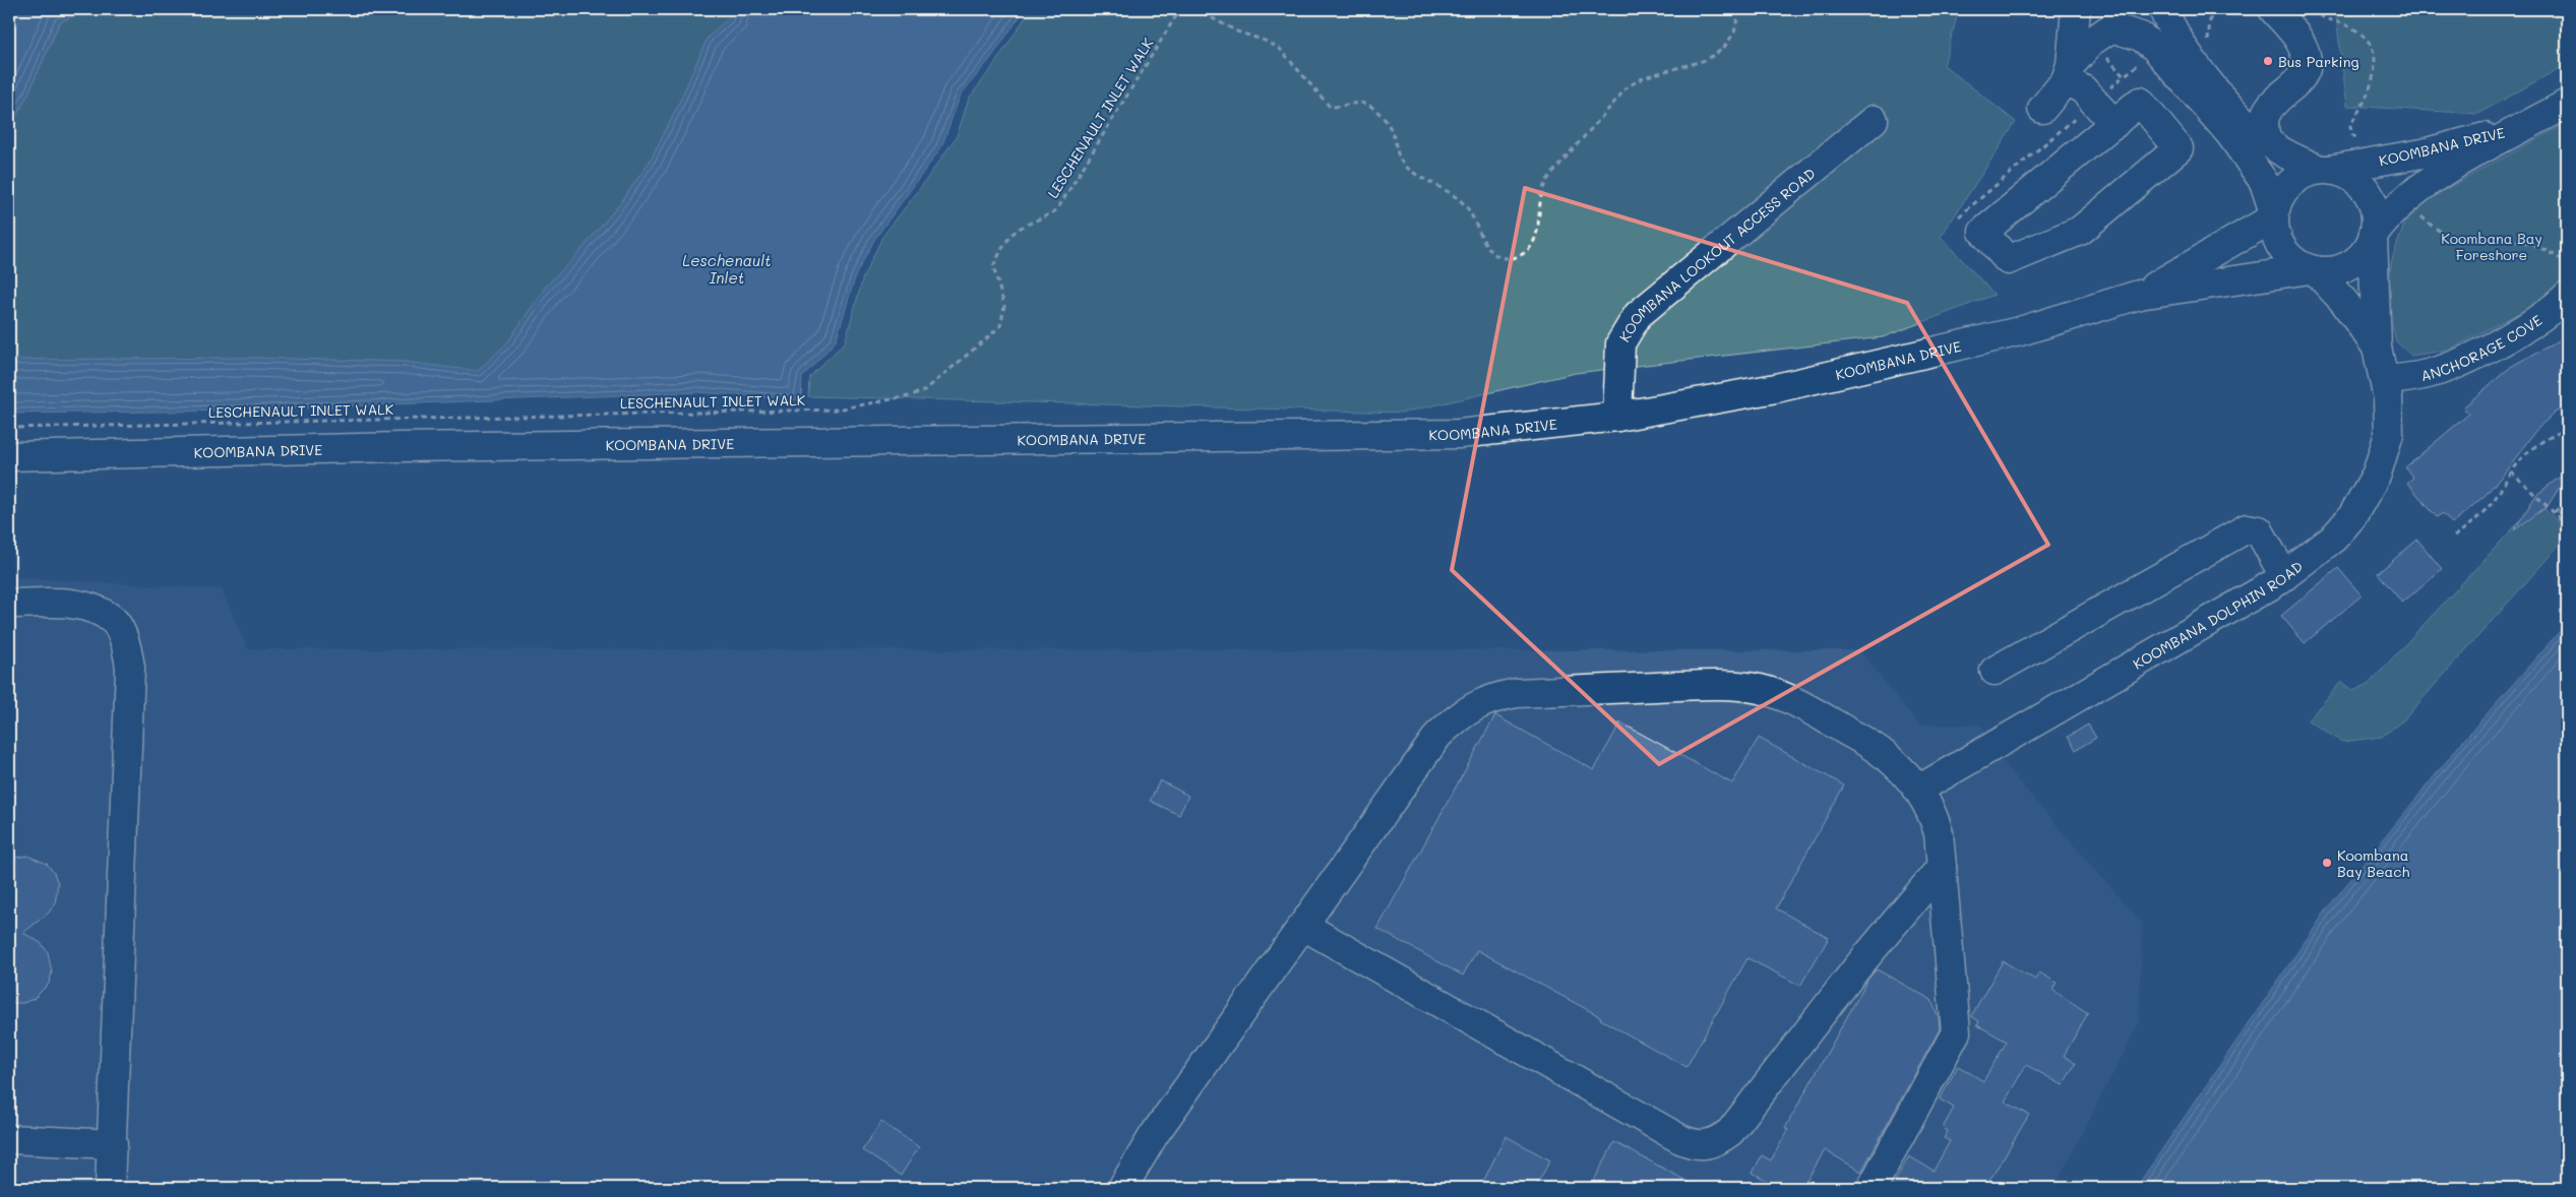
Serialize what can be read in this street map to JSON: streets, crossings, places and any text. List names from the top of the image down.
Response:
{
  "streets": {
    "main road": [
      "KOOMBANA DRIVE",
      "KOOMBANA LOOKOUT ACCESS ROAD",
      "ANCHORAGE COVE",
      "KOOMBANA DOLPHIN ROAD"
    ],
    "path": ["LESCHENAULT INLET WALK"]
  },
  "crossings": [
    ["KOOMBANA DRIVE", "KOOMBANA LOOKOUT ACCESS ROAD"],
    ["KOOMBANA DRIVE", "KOOMBANA DOLPHIN ROAD"],
    ["ANCHORAGE COVE", "KOOMBANA DOLPHIN ROAD"]
  ],
  "water": ["Leschenault Inlet"],
  "parks": ["Koombana Bay Foreshore"],
  "places": ["Bus Parking", "Koombana Bay Beach"]
}
